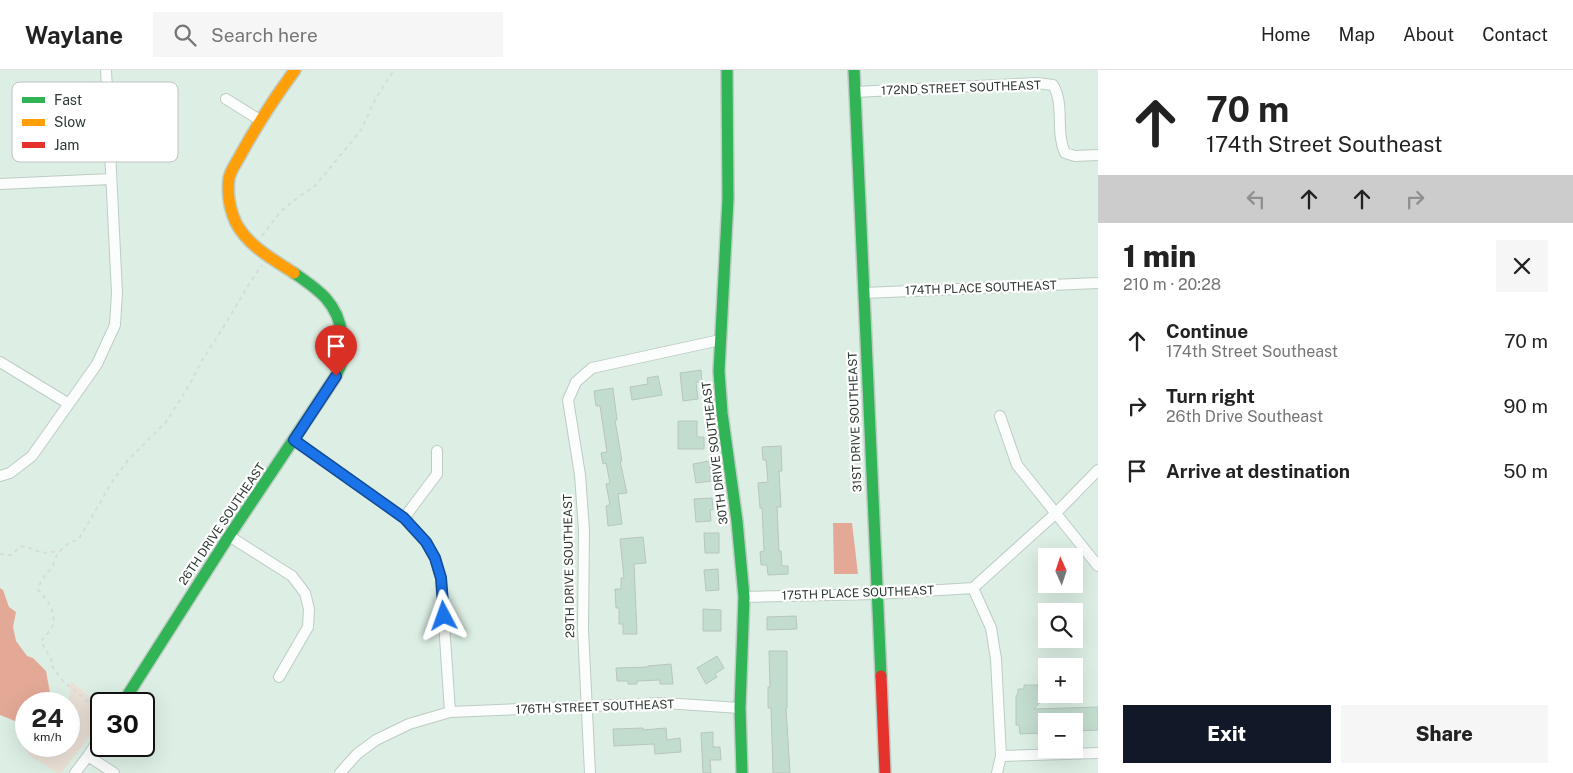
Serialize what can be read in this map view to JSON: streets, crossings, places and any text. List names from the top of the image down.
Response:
{
  "streets": {
    "street": [
      "172ND STREET SOUTHEAST",
      "174TH PLACE SOUTHEAST",
      "31ST DRIVE SOUTHEAST",
      "30TH DRIVE SOUTHEAST",
      "26TH DRIVE SOUTHEAST",
      "29TH DRIVE SOUTHEAST",
      "175TH PLACE SOUTHEAST",
      "176TH STREET SOUTHEAST"
    ]
  },
  "crossings": [
    ["172ND STREET SOUTHEAST", "31ST DRIVE SOUTHEAST"],
    ["174TH PLACE SOUTHEAST", "31ST DRIVE SOUTHEAST"],
    ["31ST DRIVE SOUTHEAST", "175TH PLACE SOUTHEAST"],
    ["30TH DRIVE SOUTHEAST", "29TH DRIVE SOUTHEAST"],
    ["30TH DRIVE SOUTHEAST", "175TH PLACE SOUTHEAST"],
    ["30TH DRIVE SOUTHEAST", "176TH STREET SOUTHEAST"],
    ["29TH DRIVE SOUTHEAST", "176TH STREET SOUTHEAST"]
  ],
  "legend": ["Fast", "Slow", "Jam"],
  "north": "top",
  "page": {
    "header": "Waylane",
    "search": "Search here",
    "nav": [
      "Home",
      "Map",
      "About",
      "Contact"
    ],
    "turn": ["70 m", "174th Street Southeast"],
    "heading": ["1 min", "210 m · 20:28"],
    "list": [
      {
        "name": "Continue",
        "note": "174th Street Southeast",
        "value": "70 m"
      },
      {
        "name": "Turn right",
        "note": "26th Drive Southeast",
        "value": "90 m"
      },
      {
        "name": "Arrive at destination",
        "value": "50 m"
      }
    ],
    "map_buttons": ["+", "−"],
    "speed": "24 km/h",
    "limit": "30",
    "buttons": ["Exit", "Share"]
  }
}
